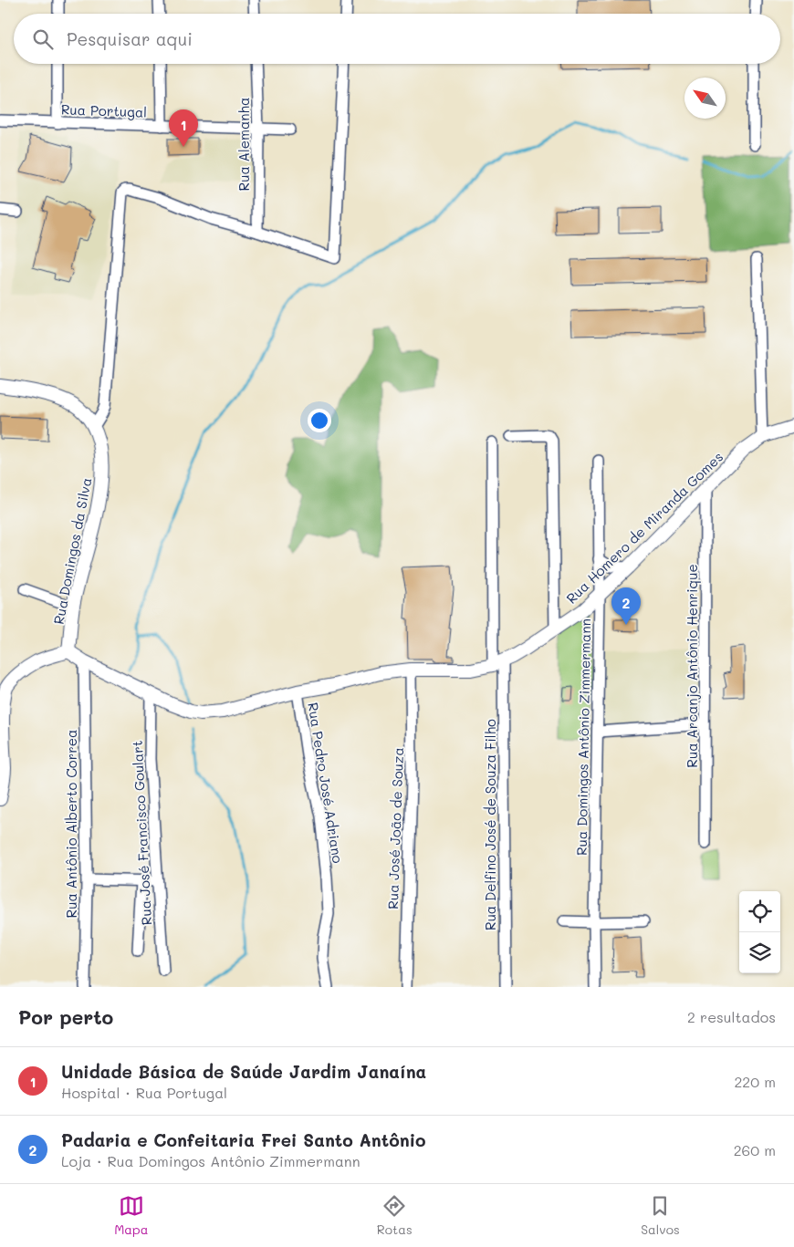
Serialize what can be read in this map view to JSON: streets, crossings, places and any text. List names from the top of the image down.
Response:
{
  "streets": {
    "street": [
      "Rua Portugal",
      "Rua Alemanha",
      "Rua Homero de Miranda Gomes",
      "Rua Domingos da Silva",
      "Rua Arcanjo Antônio Henrique",
      "Rua Domingos Antônio Zimmermann",
      "Rua Pedro José Adriano",
      "Rua Antônio Alberto Correa",
      "Rua Delfino José de Souza Filho",
      "Rua José João de Souza",
      "Rua José Francisco Goulart"
    ]
  },
  "crossings": [
    ["Rua Portugal", "Rua Alemanha"],
    ["Rua Homero de Miranda Gomes", "Rua Domingos da Silva"],
    ["Rua Homero de Miranda Gomes", "Rua Arcanjo Antônio Henrique"],
    ["Rua Homero de Miranda Gomes", "Rua Domingos Antônio Zimmermann"],
    ["Rua Homero de Miranda Gomes", "Rua Pedro José Adriano"],
    ["Rua Homero de Miranda Gomes", "Rua Antônio Alberto Correa"],
    ["Rua Homero de Miranda Gomes", "Rua Delfino José de Souza Filho"],
    ["Rua Homero de Miranda Gomes", "Rua José João de Souza"],
    ["Rua Homero de Miranda Gomes", "Rua José Francisco Goulart"]
  ],
  "north": "top left",
  "page": {
    "search": "Pesquisar aqui",
    "pins": ["1", "2"],
    "heading": ["Por perto", "2 resultados"],
    "list": [
      {
        "mark": "1",
        "name": "Unidade Básica de Saúde Jardim Janaína",
        "note": "Hospital · Rua Portugal",
        "value": "220 m"
      },
      {
        "mark": "2",
        "name": "Padaria e Confeitaria Frei Santo Antônio",
        "note": "Loja · Rua Domingos Antônio Zimmermann",
        "value": "260 m"
      }
    ],
    "nav": ["Mapa", "Rotas", "Salvos"]
  }
}
